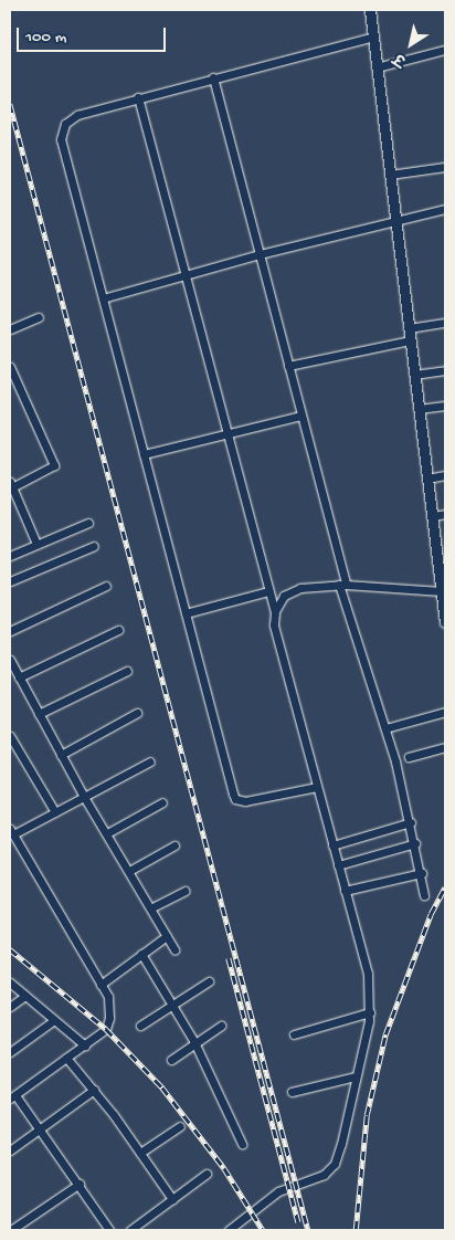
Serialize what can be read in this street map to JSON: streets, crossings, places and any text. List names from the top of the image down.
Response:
{
  "scale_bar": "100 m",
  "north": "bottom left"
}
